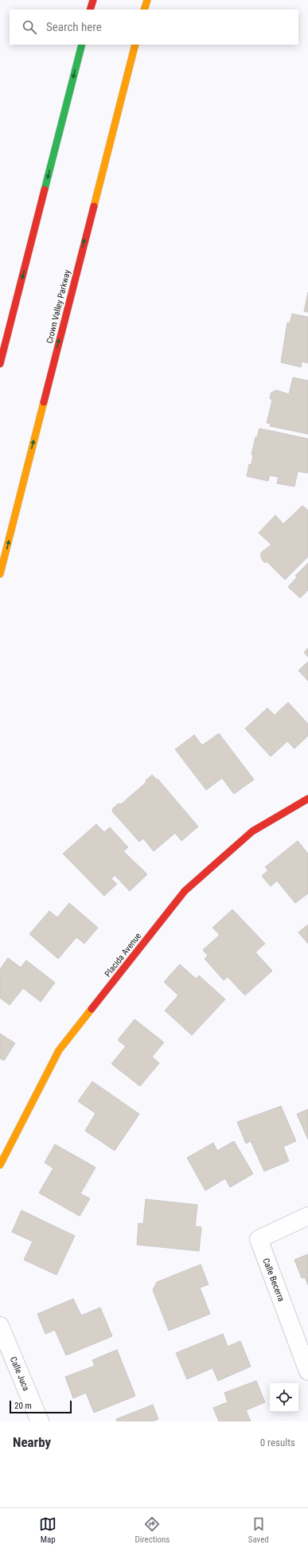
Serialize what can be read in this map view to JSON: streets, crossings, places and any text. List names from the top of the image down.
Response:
{
  "streets": {
    "main road": ["Crown Valley Parkway", "Placida Avenue"],
    "street": ["Calle Becerra", "Calle Juca"]
  },
  "scale_bar": "20 m",
  "page": {
    "search": "Search here",
    "scale": "20 m",
    "heading": ["Nearby", "0 results"],
    "nav": ["Map", "Directions", "Saved"]
  }
}
